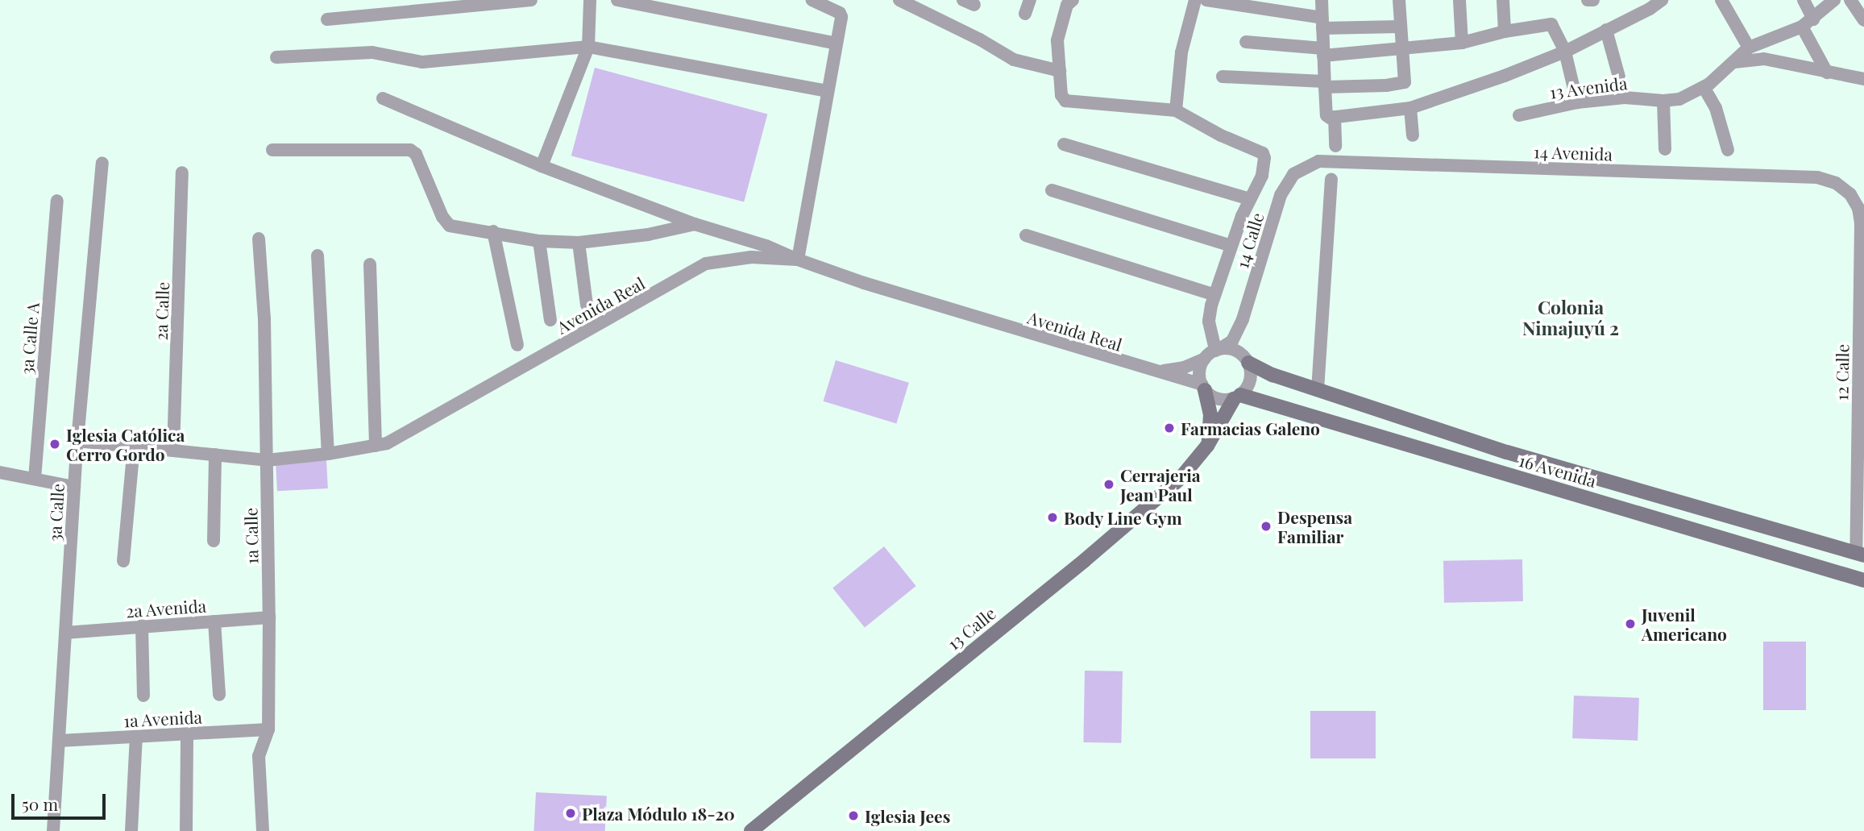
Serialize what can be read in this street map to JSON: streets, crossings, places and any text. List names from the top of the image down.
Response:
{
  "streets": {
    "main road": ["16 Avenida", "13 Calle"],
    "street": [
      "13 Avenida",
      "14 Avenida",
      "14 Calle",
      "Avenida Real",
      "2a Calle",
      "3a Calle A",
      "12 Calle",
      "3a Calle",
      "1a Calle",
      "2a Avenida",
      "1a Avenida"
    ]
  },
  "crossings": [
    ["14 Avenida", "14 Calle"],
    ["14 Avenida", "12 Calle"],
    ["14 Calle", "Avenida Real"],
    ["14 Calle", "16 Avenida"],
    ["14 Calle", "13 Calle"],
    ["Avenida Real", "2a Calle"],
    ["Avenida Real", "16 Avenida"],
    ["Avenida Real", "3a Calle"],
    ["Avenida Real", "1a Calle"],
    ["Avenida Real", "13 Calle"],
    ["12 Calle", "16 Avenida"],
    ["16 Avenida", "13 Calle"],
    ["3a Calle", "2a Avenida"],
    ["3a Calle", "1a Avenida"],
    ["1a Calle", "2a Avenida"],
    ["1a Calle", "1a Avenida"]
  ],
  "districts": ["Colonia Nimajuyú 2"],
  "places": [
    "Farmacias Galeno",
    "Iglesia Católica Cerro Gordo",
    "Cerrajeria Jean Paul",
    "Body Line Gym",
    "Despensa Familiar",
    "Juvenil Americano",
    "Plaza Módulo 18-20",
    "Iglesia Jees"
  ],
  "scale_bar": "50 m"
}
